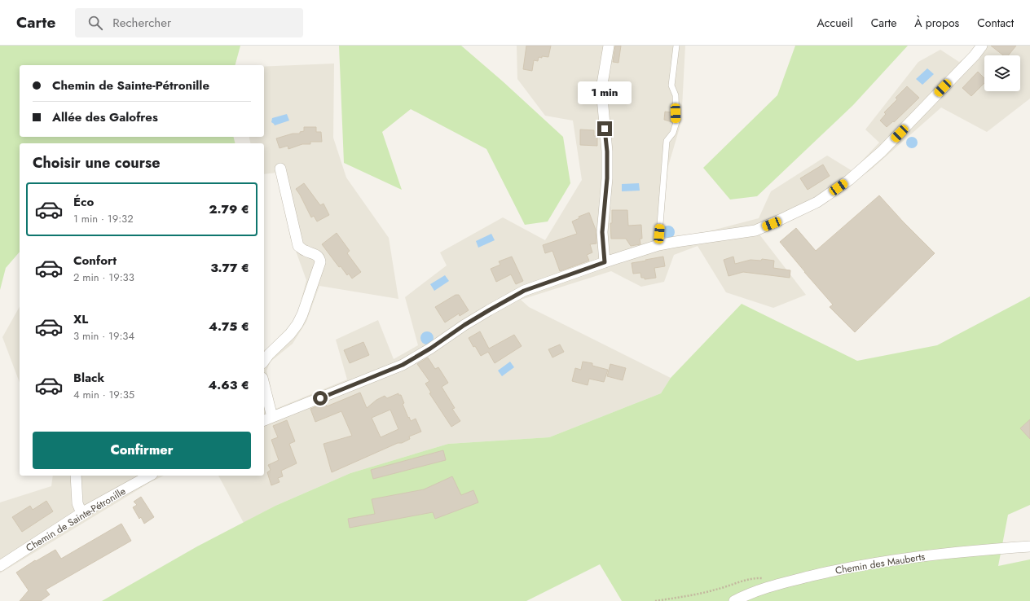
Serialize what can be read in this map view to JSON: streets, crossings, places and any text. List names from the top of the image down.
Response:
{
  "streets": {
    "street": ["Chemin de Sainte-Pétronille", "Chemin des Mauberts"]
  },
  "page": {
    "header": "Carte",
    "search": "Rechercher",
    "nav": [
      "Accueil",
      "Carte",
      "À propos",
      "Contact"
    ],
    "banner": ["Chemin de Sainte-Pétronille", "Allée des Galofres"],
    "bubble": "1 min",
    "heading": "Choisir une course",
    "list": [
      {
        "name": "Éco",
        "note": "1 min · 19:32",
        "value": "2.79 €"
      },
      {
        "name": "Confort",
        "note": "2 min · 19:33",
        "value": "3.77 €"
      },
      {
        "name": "XL",
        "note": "3 min · 19:34",
        "value": "4.75 €"
      },
      {
        "name": "Black",
        "note": "4 min · 19:35",
        "value": "4.63 €"
      }
    ],
    "buttons": "Confirmer"
  }
}
